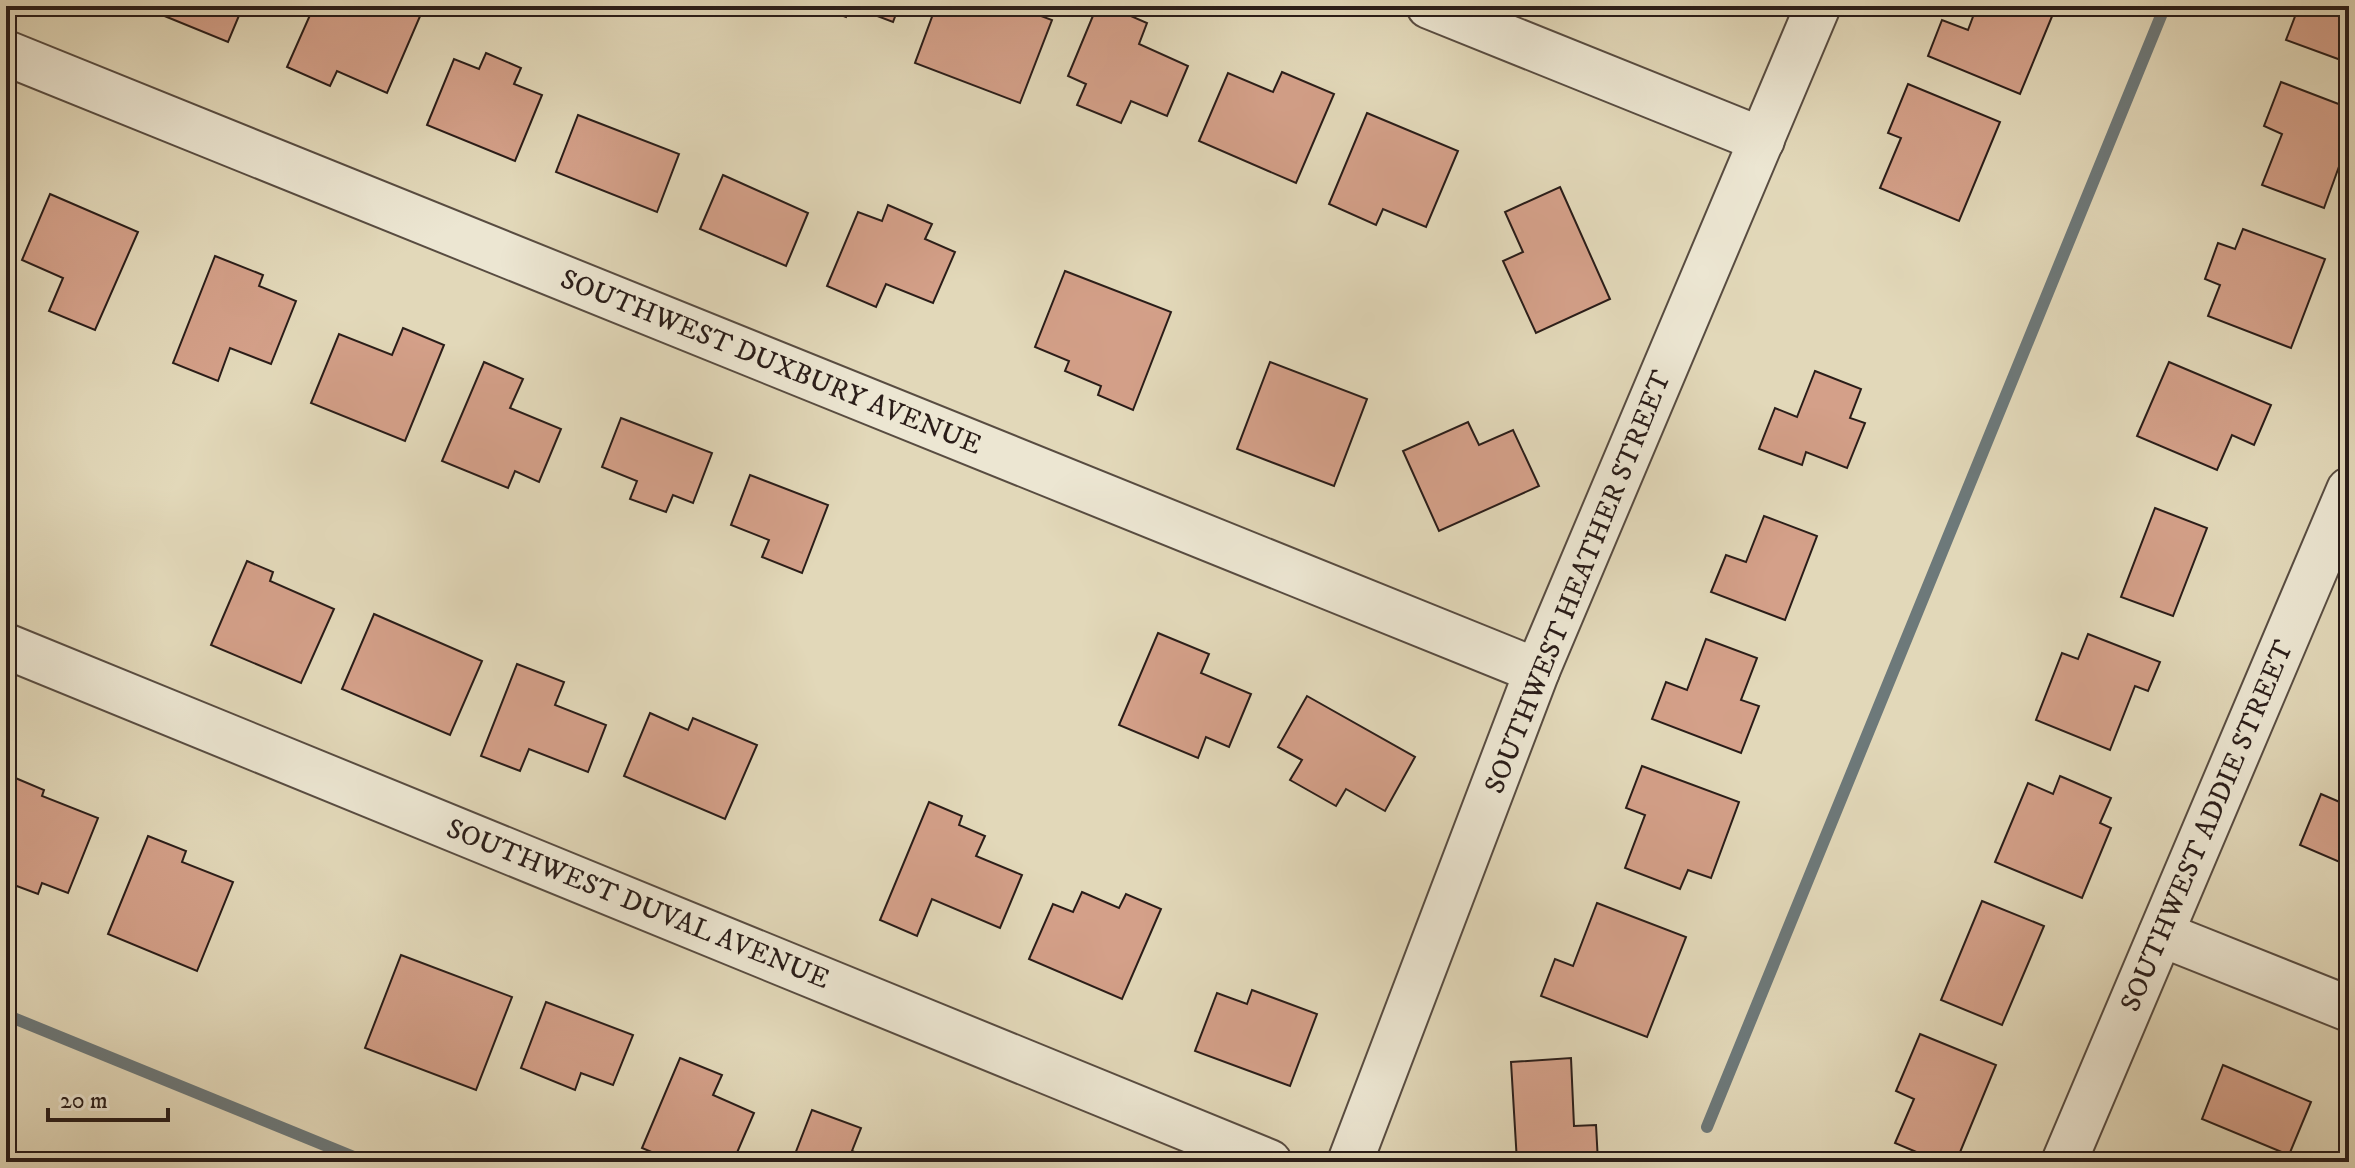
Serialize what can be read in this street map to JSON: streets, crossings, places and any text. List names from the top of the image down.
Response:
{
  "streets": {
    "street": [
      "SOUTHWEST DUXBURY AVENUE",
      "SOUTHWEST HEATHER STREET",
      "SOUTHWEST ADDIE STREET",
      "SOUTHWEST DUVAL AVENUE"
    ]
  },
  "crossings": [
    ["SOUTHWEST DUXBURY AVENUE", "SOUTHWEST HEATHER STREET"]
  ],
  "scale_bar": "20 m"
}
